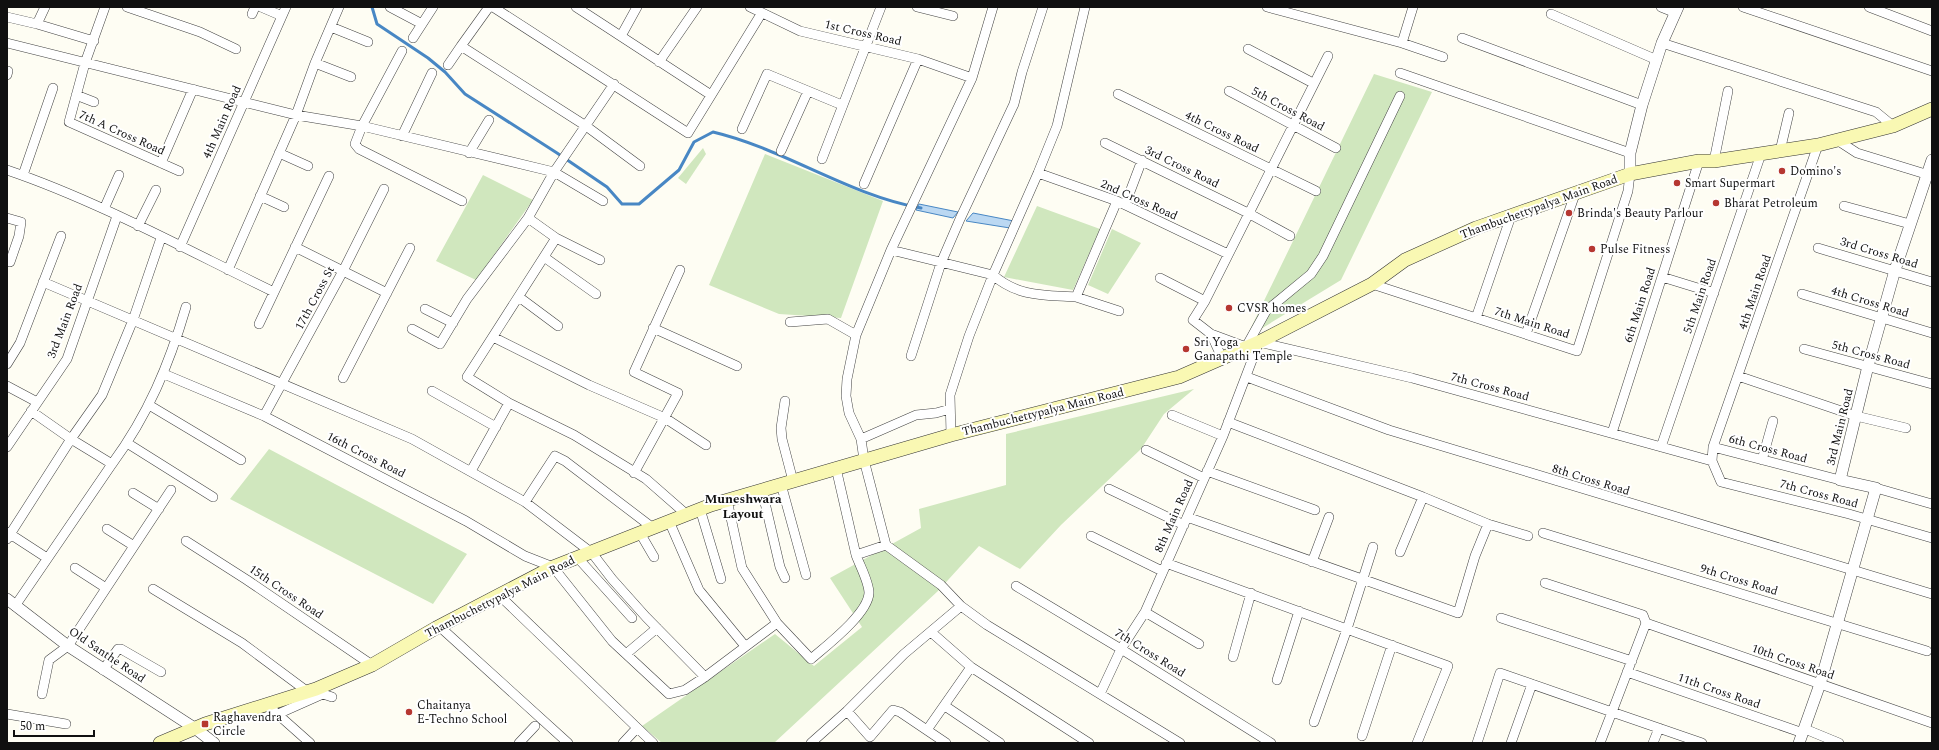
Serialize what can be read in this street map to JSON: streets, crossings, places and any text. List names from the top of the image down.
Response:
{
  "streets": {
    "main road": ["Thambuchettypalya Main Road"],
    "street": [
      "1st Cross Road",
      "5th Cross Road",
      "4th Main Road",
      "4th Cross Road",
      "7th A Cross Road",
      "3rd Cross Road",
      "2nd Cross Road",
      "5th Main Road",
      "17th Cross St",
      "6th Main Road",
      "3rd Main Road",
      "7th Main Road",
      "7th Cross Road",
      "6th Cross Road",
      "16th Cross Road",
      "8th Cross Road",
      "8th Main Road",
      "9th Cross Road",
      "15th Cross Road",
      "Old Santhe Road",
      "10th Cross Road",
      "11th Cross Road"
    ]
  },
  "crossings": [
    ["5th Cross Road", "3rd Main Road"],
    ["4th Main Road", "Thambuchettypalya Main Road"],
    ["4th Main Road", "7th Cross Road"],
    ["4th Main Road", "6th Cross Road"],
    ["4th Cross Road", "3rd Main Road"],
    ["3rd Cross Road", "3rd Main Road"],
    ["Thambuchettypalya Main Road", "5th Main Road"],
    ["Thambuchettypalya Main Road", "6th Main Road"],
    ["Thambuchettypalya Main Road", "7th Main Road"],
    ["Thambuchettypalya Main Road", "7th Cross Road"],
    ["Thambuchettypalya Main Road", "16th Cross Road"],
    ["Thambuchettypalya Main Road", "8th Main Road"],
    ["Thambuchettypalya Main Road", "15th Cross Road"],
    ["Thambuchettypalya Main Road", "Old Santhe Road"],
    ["5th Main Road", "7th Cross Road"],
    ["17th Cross St", "16th Cross Road"],
    ["6th Main Road", "7th Cross Road"],
    ["3rd Main Road", "6th Cross Road"],
    ["7th Cross Road", "6th Cross Road"],
    ["7th Cross Road", "8th Main Road"],
    ["8th Cross Road", "8th Main Road"]
  ],
  "districts": ["Muneshwara Layout"],
  "places": {
    "other": [
      "Domino's",
      "Smart Supermart",
      "Bharat Petroleum",
      "Brinda's Beauty Parlour",
      "Pulse Fitness",
      "CVSR homes",
      "Sri Yoga Ganapathi Temple",
      "Chaitanya E-Techno School"
    ],
    "transit": ["Raghavendra Circle"]
  },
  "scale_bar": "50 m"
}
